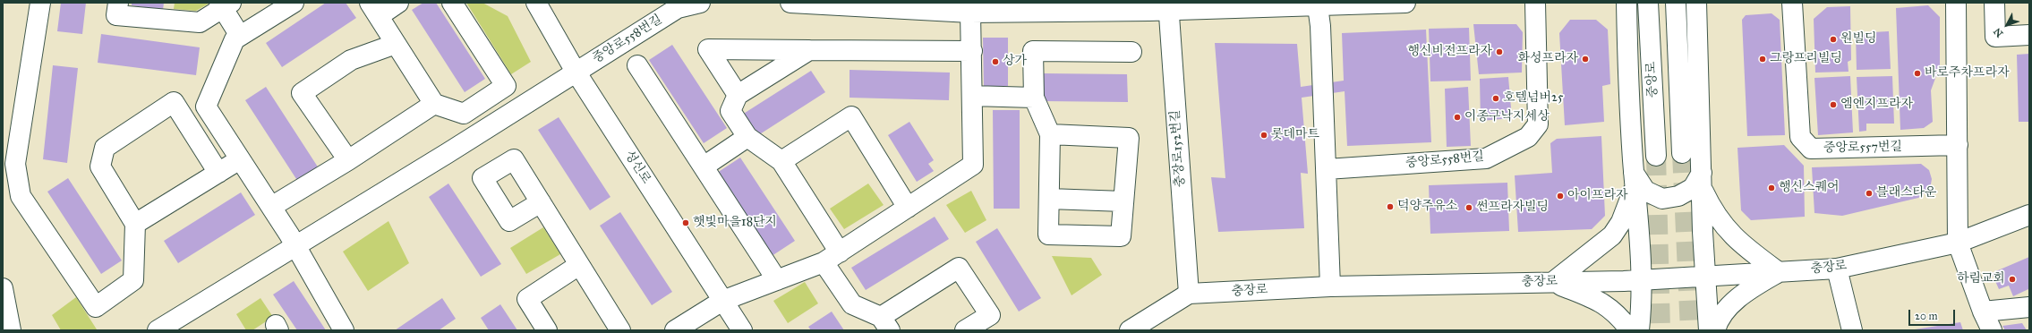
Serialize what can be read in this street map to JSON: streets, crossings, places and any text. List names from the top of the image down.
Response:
{
  "streets": {
    "street": [
      "중앙로558번길",
      "중앙로",
      "중앙로557번길",
      "충장로152번길",
      "성신로",
      "충장로"
    ]
  },
  "crossings": [
    ["중앙로558번길", "성신로"],
    ["충장로152번길", "충장로"]
  ],
  "places": [
    "원빌딩",
    "행신비전프라자",
    "화성프라자",
    "그랑프리빌딩",
    "상가",
    "바로주차프라자",
    "호텔넘버25",
    "엠엔지프라자",
    "이종구낙지세상",
    "롯데마트",
    "행신스퀘어",
    "블래스타운",
    "아이프라자",
    "덕양주유소",
    "썬프라자빌딩",
    "햇빛마을18단지",
    "하림교회"
  ],
  "scale_bar": "20 m",
  "north": "bottom left"
}
